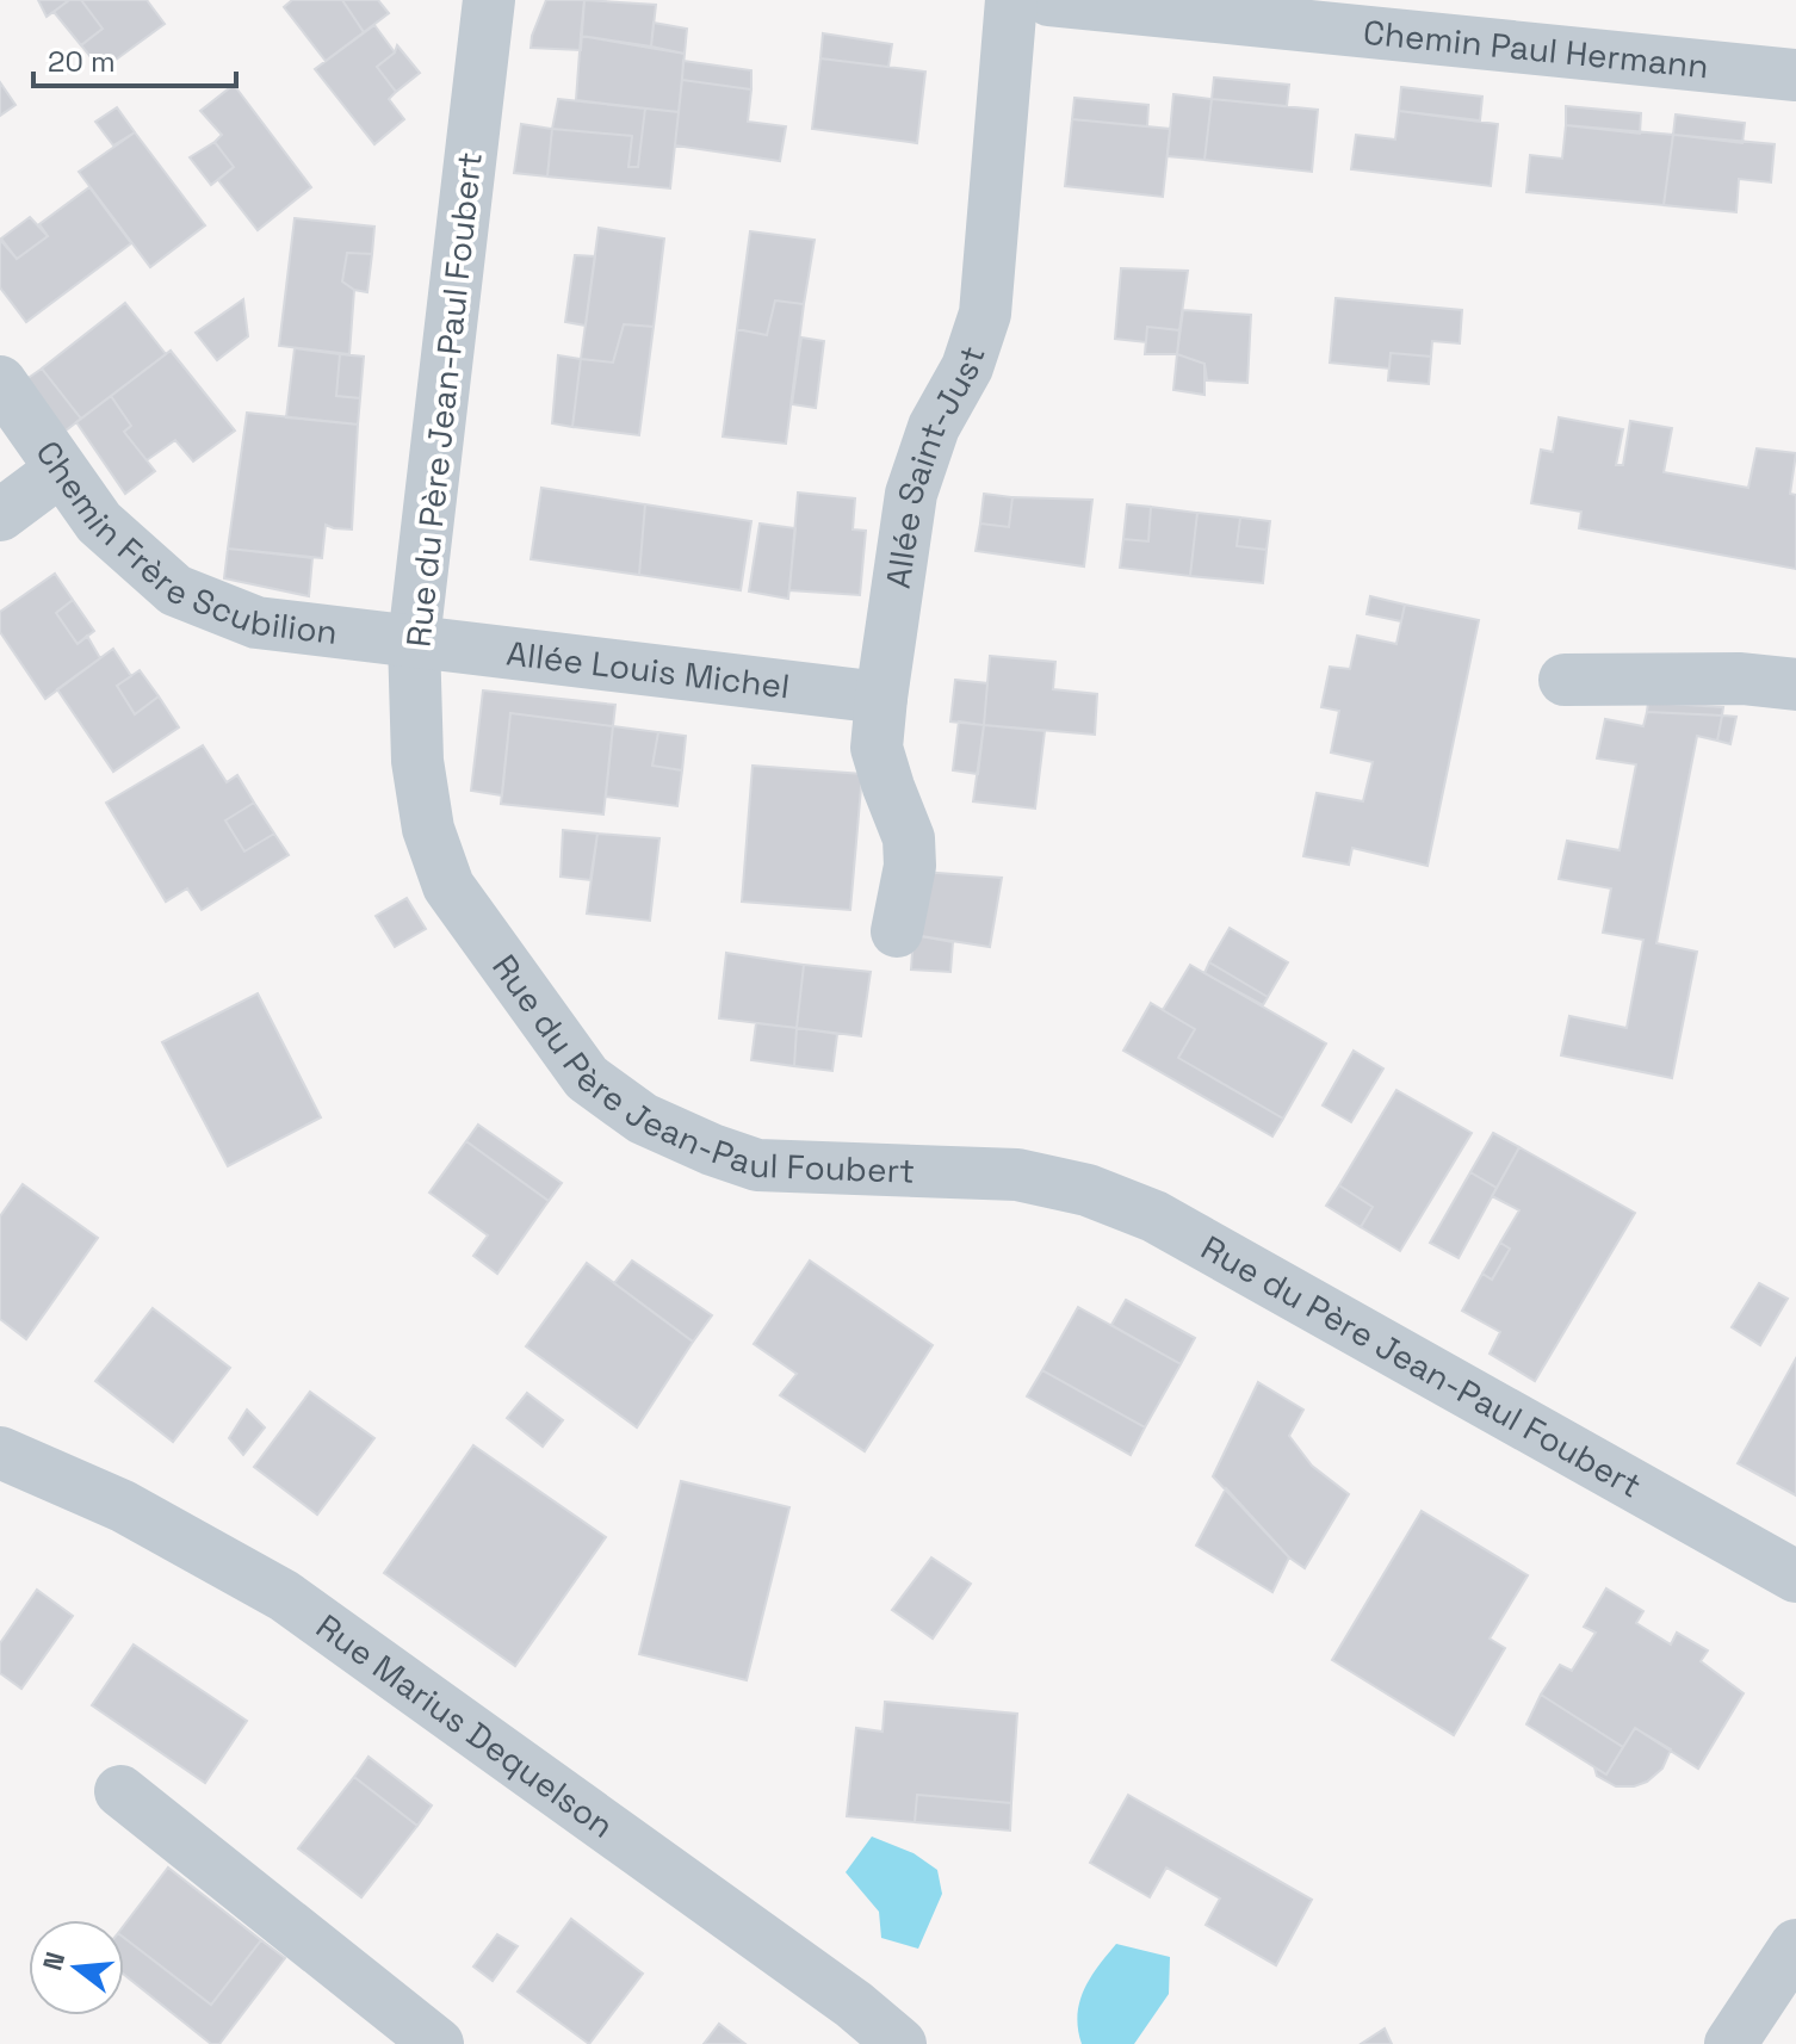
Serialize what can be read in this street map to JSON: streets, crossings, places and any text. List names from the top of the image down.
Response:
{
  "streets": {
    "street": [
      "Chemin Paul Hermann",
      "Rue du Père Jean-Paul Foubert",
      "Allée Saint-Just",
      "Chemin Frère Scubilion",
      "Allée Louis Michel",
      "Rue Marius Dequelson"
    ]
  },
  "crossings": [
    ["Rue du Père Jean-Paul Foubert", "Chemin Frère Scubilion"],
    ["Rue du Père Jean-Paul Foubert", "Allée Louis Michel"],
    ["Allée Saint-Just", "Allée Louis Michel"],
    ["Chemin Frère Scubilion", "Allée Louis Michel"]
  ],
  "scale_bar": "20 m",
  "north": "left"
}
